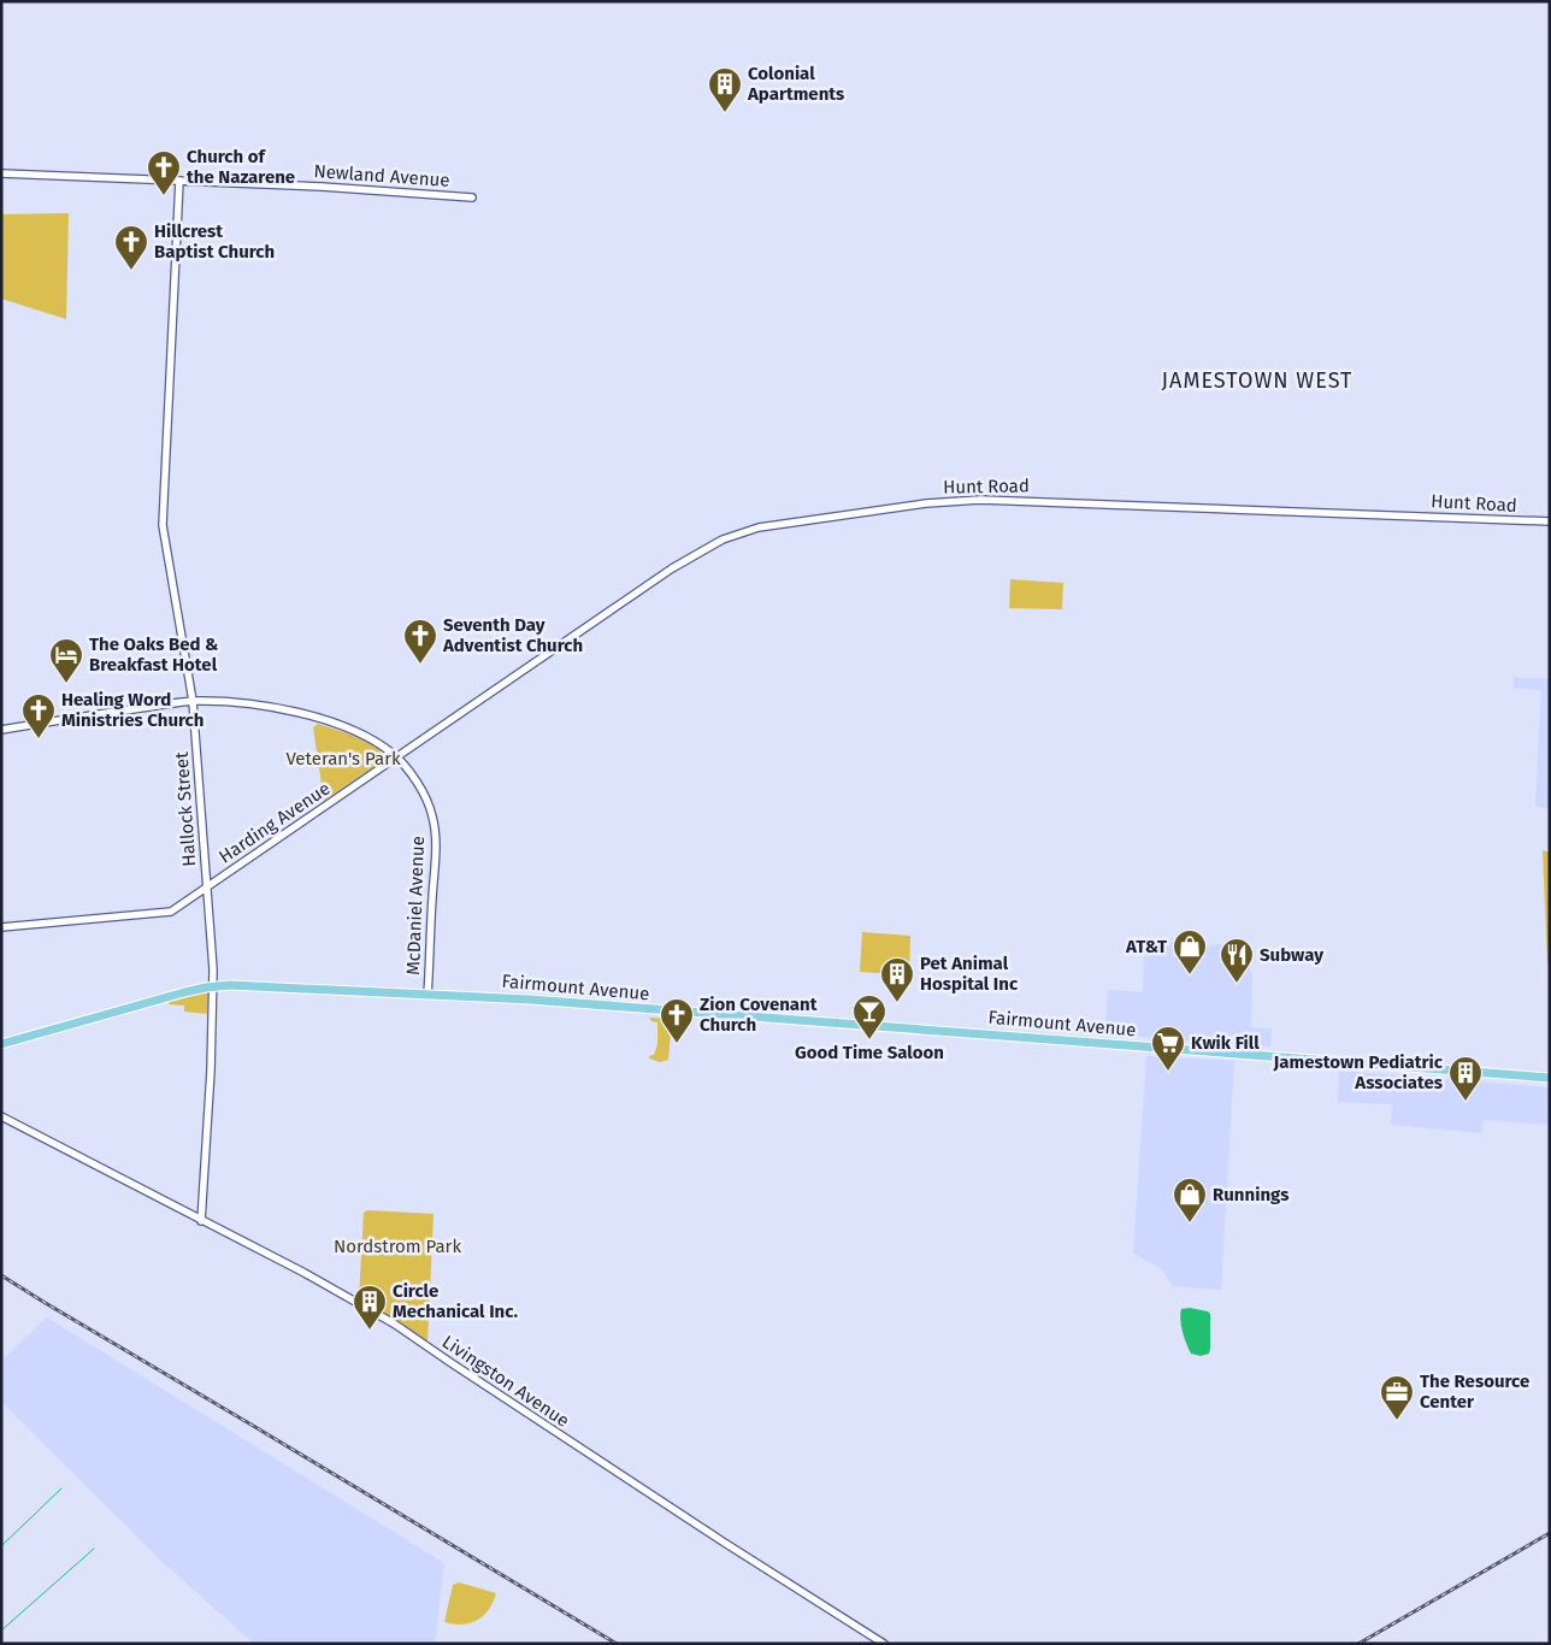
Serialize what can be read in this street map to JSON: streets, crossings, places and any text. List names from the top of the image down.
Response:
{
  "streets": {
    "main road": ["Fairmount Avenue"],
    "street": [
      "Newland Avenue",
      "Hunt Road",
      "Hallock Street",
      "Harding Avenue",
      "McDaniel Avenue",
      "Livingston Avenue"
    ]
  },
  "crossings": [
    ["Newland Avenue", "Hallock Street"],
    ["Hunt Road", "Harding Avenue"],
    ["Hallock Street", "Harding Avenue"],
    ["Hallock Street", "Fairmount Avenue"],
    ["Hallock Street", "Livingston Avenue"],
    ["Harding Avenue", "McDaniel Avenue"],
    ["McDaniel Avenue", "Fairmount Avenue"]
  ],
  "districts": ["JAMESTOWN WEST"],
  "parks": ["Veteran's Park", "Nordstrom Park"],
  "places": {
    "building": [
      "Colonial Apartments",
      "Pet Animal Hospital Inc",
      "Jamestown Pediatric Associates",
      "Circle Mechanical Inc."
    ],
    "church": [
      "Church of the Nazarene",
      "Hillcrest Baptist Church",
      "Seventh Day Adventist Church",
      "Healing Word Ministries Church",
      "Zion Covenant Church"
    ],
    "hotel": ["The Oaks Bed & Breakfast Hotel"],
    "shop": ["AT&T", "Runnings"],
    "restaurant": ["Subway"],
    "bar": ["Good Time Saloon"],
    "supermarket": ["Kwik Fill"],
    "office": ["The Resource Center"]
  }
}
